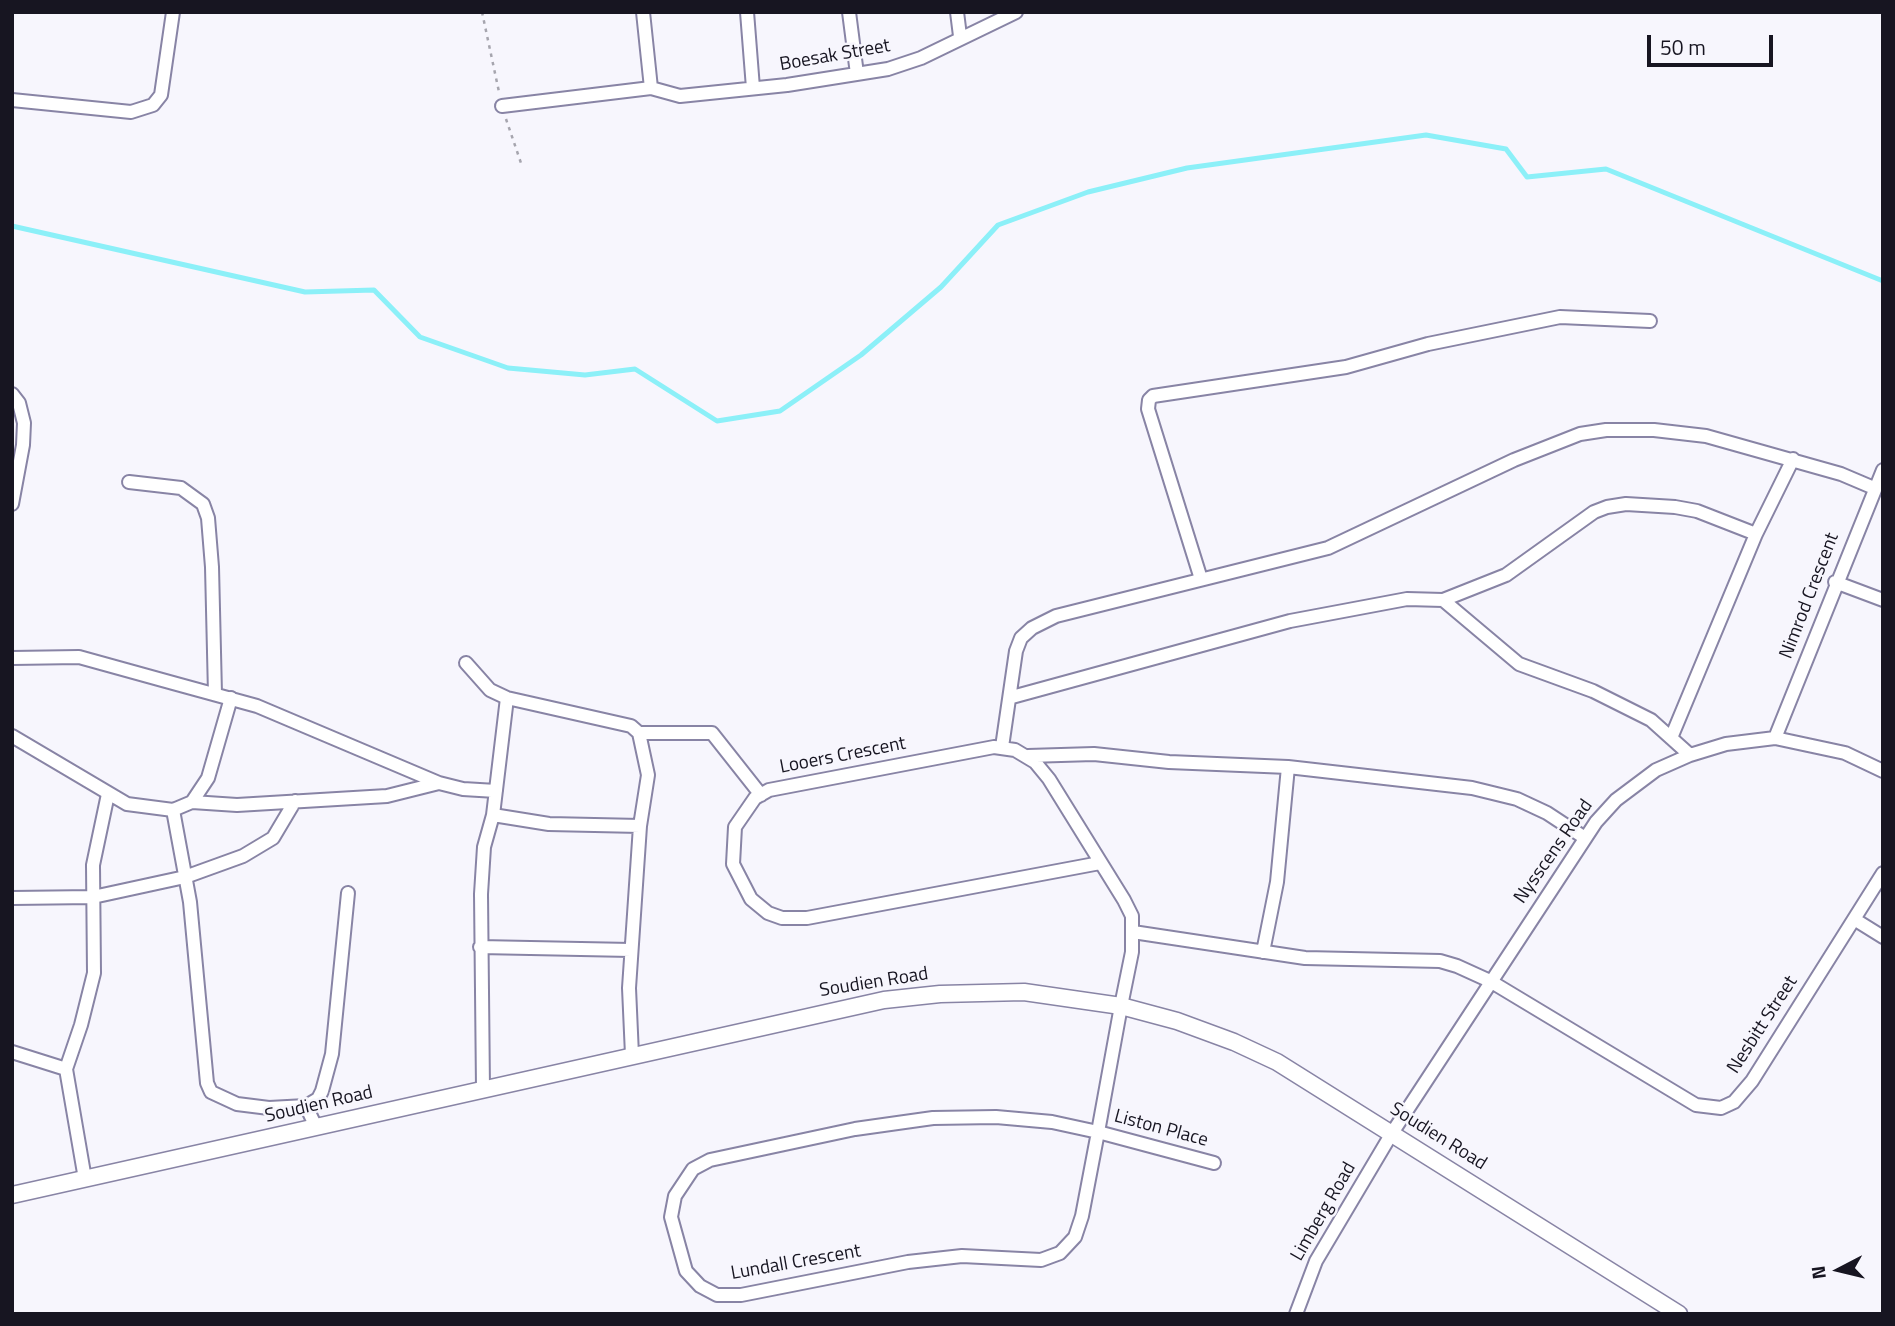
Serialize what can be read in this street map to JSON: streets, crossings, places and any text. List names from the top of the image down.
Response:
{
  "streets": {
    "street": [
      "Boesak Street",
      "Nimrod Crescent",
      "Looers Crescent",
      "Nysscens Road",
      "Soudien Road",
      "Nesbitt Street",
      "Liston Place",
      "Limberg Road",
      "Lundall Crescent"
    ]
  },
  "crossings": [
    ["Nimrod Crescent", "Nysscens Road"],
    ["Looers Crescent", "Soudien Road"],
    ["Looers Crescent", "Nesbitt Street"],
    ["Looers Crescent", "Lundall Crescent"],
    ["Nysscens Road", "Soudien Road"],
    ["Nysscens Road", "Nesbitt Street"],
    ["Nysscens Road", "Limberg Road"],
    ["Soudien Road", "Limberg Road"],
    ["Soudien Road", "Lundall Crescent"],
    ["Liston Place", "Lundall Crescent"]
  ],
  "scale_bar": "50 m",
  "north": "left"
}
